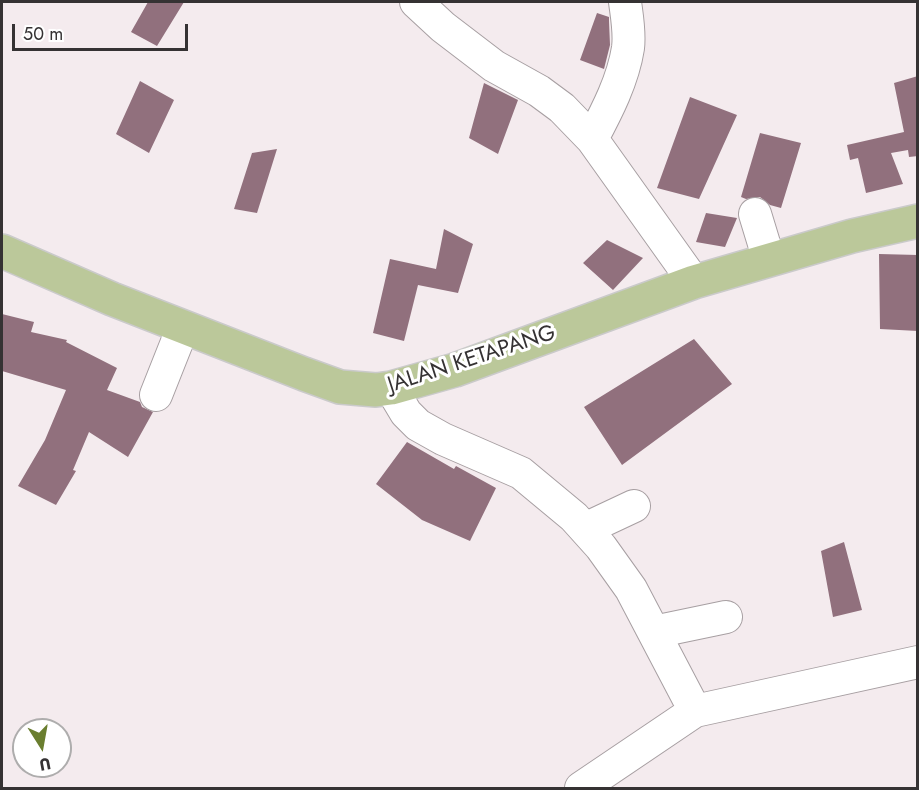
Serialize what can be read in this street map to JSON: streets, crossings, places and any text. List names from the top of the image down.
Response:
{
  "streets": {
    "main road": ["JALAN KETAPANG"]
  },
  "scale_bar": "50 m",
  "north": "bottom"
}
